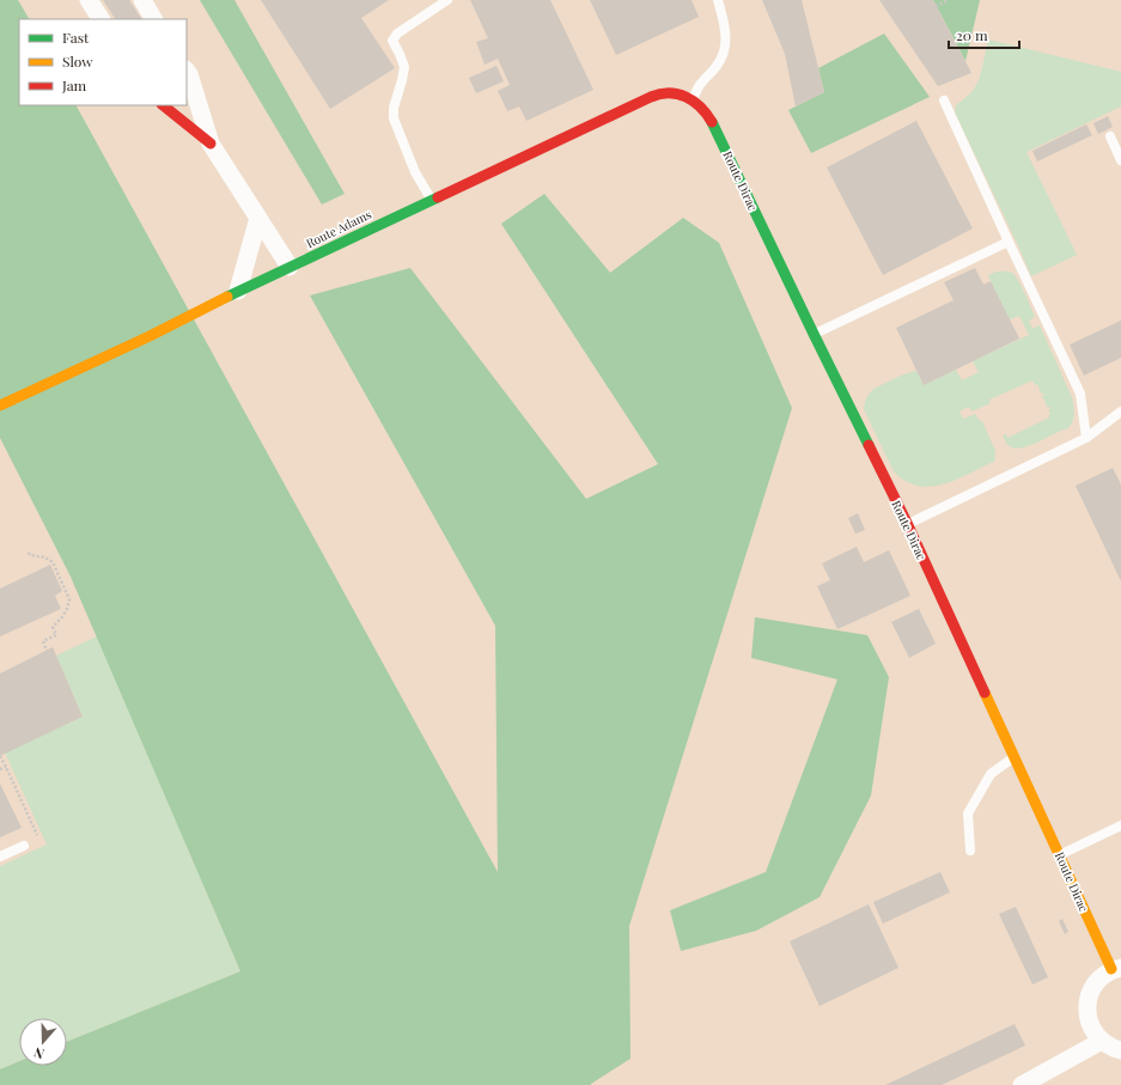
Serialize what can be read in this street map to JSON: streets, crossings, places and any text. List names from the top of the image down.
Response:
{
  "streets": {
    "street": ["Route Dirac", "Route Adams"]
  },
  "crossings": [
    ["Route Dirac", "Route Adams"]
  ],
  "legend": ["Fast", "Slow", "Jam"],
  "scale_bar": "20 m",
  "north": "bottom"
}
